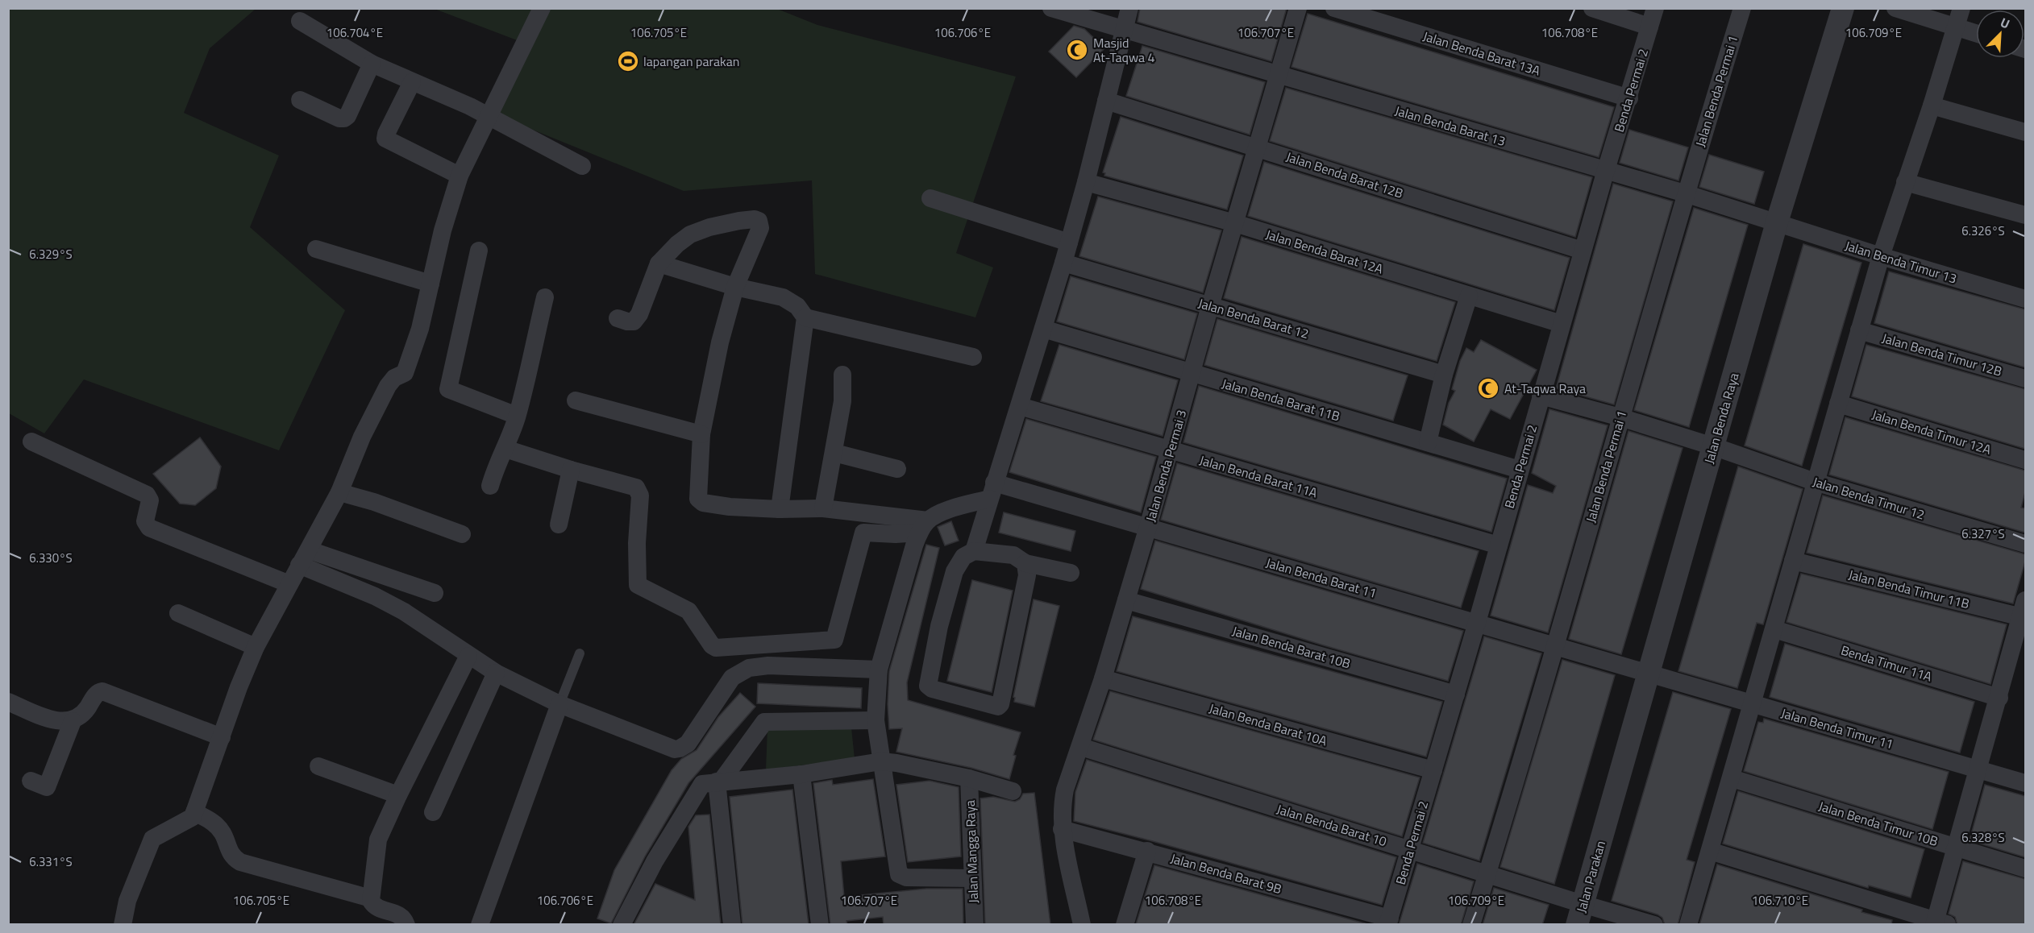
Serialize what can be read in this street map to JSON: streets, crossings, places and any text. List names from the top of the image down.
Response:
{
  "streets": {
    "street": [
      "Jalan Benda Barat 13A",
      "Benda Permai 2",
      "Jalan Benda Permai 1",
      "Jalan Benda Barat 13",
      "Jalan Benda Barat 12B",
      "Jalan Benda Barat 12A",
      "Jalan Benda Timur 13",
      "Jalan Benda Barat 12",
      "Jalan Benda Timur 12B",
      "Jalan Benda Barat 11B",
      "Jalan Benda Raya",
      "Jalan Benda Timur 12A",
      "Jalan Benda Permai 3",
      "Jalan Benda Barat 11A",
      "Jalan Benda Timur 12",
      "Jalan Benda Barat 11",
      "Jalan Benda Timur 11B",
      "Jalan Benda Barat 10B",
      "Benda Timur 11A",
      "Jalan Benda Barat 10A",
      "Jalan Benda Timur 11",
      "Jalan Benda Timur 10B",
      "Jalan Benda Barat 10",
      "Jalan Mangga Raya",
      "Jalan Benda Barat 9B",
      "Jalan Parakan"
    ]
  },
  "crossings": [
    ["Jalan Benda Barat 13A", "Benda Permai 2"],
    ["Benda Permai 2", "Jalan Benda Barat 13"],
    ["Benda Permai 2", "Jalan Benda Barat 12B"],
    ["Benda Permai 2", "Jalan Benda Barat 12A"],
    ["Benda Permai 2", "Jalan Benda Barat 11B"],
    ["Benda Permai 2", "Jalan Benda Barat 11A"],
    ["Benda Permai 2", "Jalan Benda Barat 11"],
    ["Benda Permai 2", "Jalan Benda Barat 10B"],
    ["Benda Permai 2", "Jalan Benda Barat 10A"],
    ["Benda Permai 2", "Jalan Benda Barat 10"],
    ["Benda Permai 2", "Jalan Benda Barat 9B"],
    ["Jalan Benda Permai 1", "Jalan Benda Barat 13"],
    ["Jalan Benda Permai 1", "Jalan Benda Barat 11"],
    ["Jalan Benda Permai 1", "Jalan Benda Barat 10"],
    ["Jalan Benda Barat 13", "Jalan Benda Timur 13"],
    ["Jalan Benda Barat 13", "Jalan Benda Raya"],
    ["Jalan Benda Barat 13", "Jalan Benda Permai 3"],
    ["Jalan Benda Barat 12B", "Jalan Benda Permai 3"],
    ["Jalan Benda Barat 12A", "Jalan Benda Permai 3"],
    ["Jalan Benda Timur 13", "Jalan Benda Raya"],
    ["Jalan Benda Barat 12", "Jalan Benda Permai 3"],
    ["Jalan Benda Barat 11B", "Jalan Benda Permai 3"],
    ["Jalan Benda Raya", "Jalan Benda Timur 12"],
    ["Jalan Benda Raya", "Jalan Benda Barat 11"],
    ["Jalan Benda Raya", "Jalan Benda Timur 11"],
    ["Jalan Benda Raya", "Jalan Parakan"],
    ["Jalan Benda Permai 3", "Jalan Benda Barat 11A"],
    ["Jalan Benda Permai 3", "Jalan Benda Barat 11"],
    ["Jalan Benda Permai 3", "Jalan Benda Barat 10B"],
    ["Jalan Benda Permai 3", "Jalan Benda Barat 10A"],
    ["Jalan Benda Permai 3", "Jalan Benda Barat 10"],
    ["Jalan Benda Permai 3", "Jalan Benda Barat 9B"],
    ["Jalan Benda Barat 11", "Jalan Benda Timur 11"],
    ["Jalan Benda Barat 10", "Jalan Parakan"]
  ],
  "places": {
    "mosque": ["Masjid At-Taqwa 4", "At-Taqwa Raya"],
    "sports": ["lapangan parakan"]
  },
  "north": "top right",
  "coordinates": [
    "106.704°E",
    "106.705°E",
    "106.707°E",
    "106.708°E",
    "106.706°E",
    "106.709°E",
    "6.326°S",
    "6.329°S",
    "6.327°S",
    "6.330°S",
    "6.328°S",
    "6.331°S",
    "106.710°E"
  ]
}
